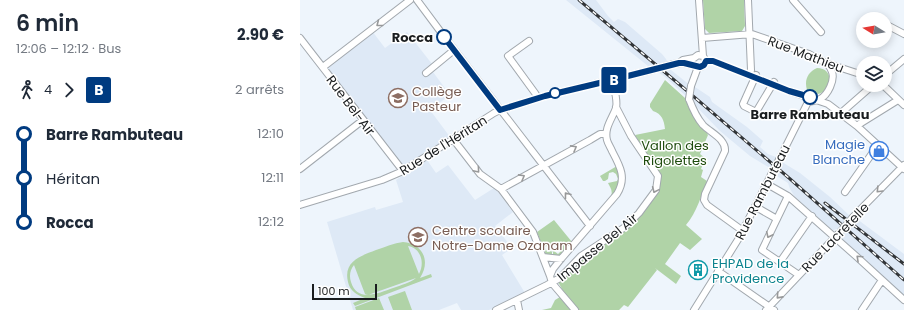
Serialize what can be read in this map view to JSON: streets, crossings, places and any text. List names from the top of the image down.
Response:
{
  "streets": {
    "street": [
      "Rue Mathieu",
      "Rue Bel-Air",
      "Rue de l'Héritan",
      "Rue Rambuteau",
      "Rue Lacretelle",
      "Impasse Bel Air"
    ]
  },
  "crossings": [
    ["Rue Bel-Air", "Rue de l'Héritan"]
  ],
  "parks": ["Vallon des Rigolettes"],
  "places": {
    "other": ["Rocca", "Barre Rambuteau"],
    "school or university": ["Collège Pasteur", "Centre scolaire Notre-Dame Ozanam"],
    "shop": ["Magie Blanche"],
    "building": ["EHPAD de la Providence"]
  },
  "lines": ["bus line B"],
  "scale_bar": "100 m",
  "north": "left",
  "page": {
    "heading": ["6 min", "12:06 – 12:12 · Bus", "2.90 €"],
    "on_map": "B",
    "legs": ["4", "B", "2 arrêts"],
    "list": [
      {
        "name": "Barre Rambuteau",
        "value": "12:10"
      },
      {
        "name": "Héritan",
        "value": "12:11"
      },
      {
        "name": "Rocca",
        "value": "12:12"
      }
    ],
    "scale": "100 m"
  }
}
